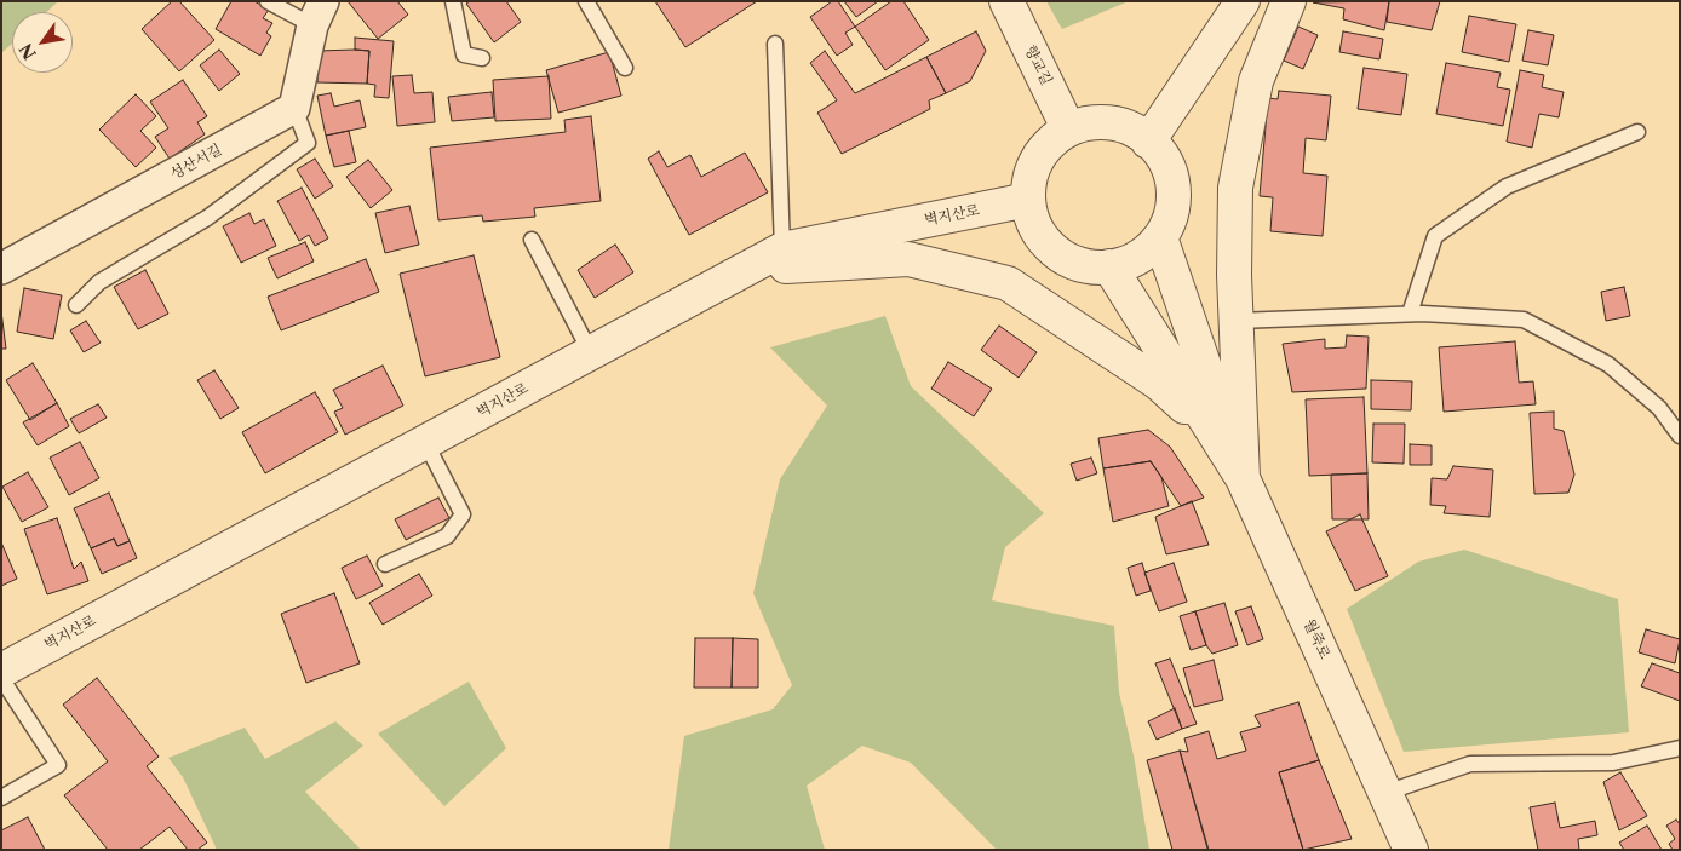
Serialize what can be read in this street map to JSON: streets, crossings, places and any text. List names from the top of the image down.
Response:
{
  "streets": {
    "street": [
      "향교길",
      "성산서길",
      "벽지산로",
      "월죽로"
    ]
  },
  "crossings": [
    ["향교길", "벽지산로"]
  ],
  "north": "bottom left"
}
